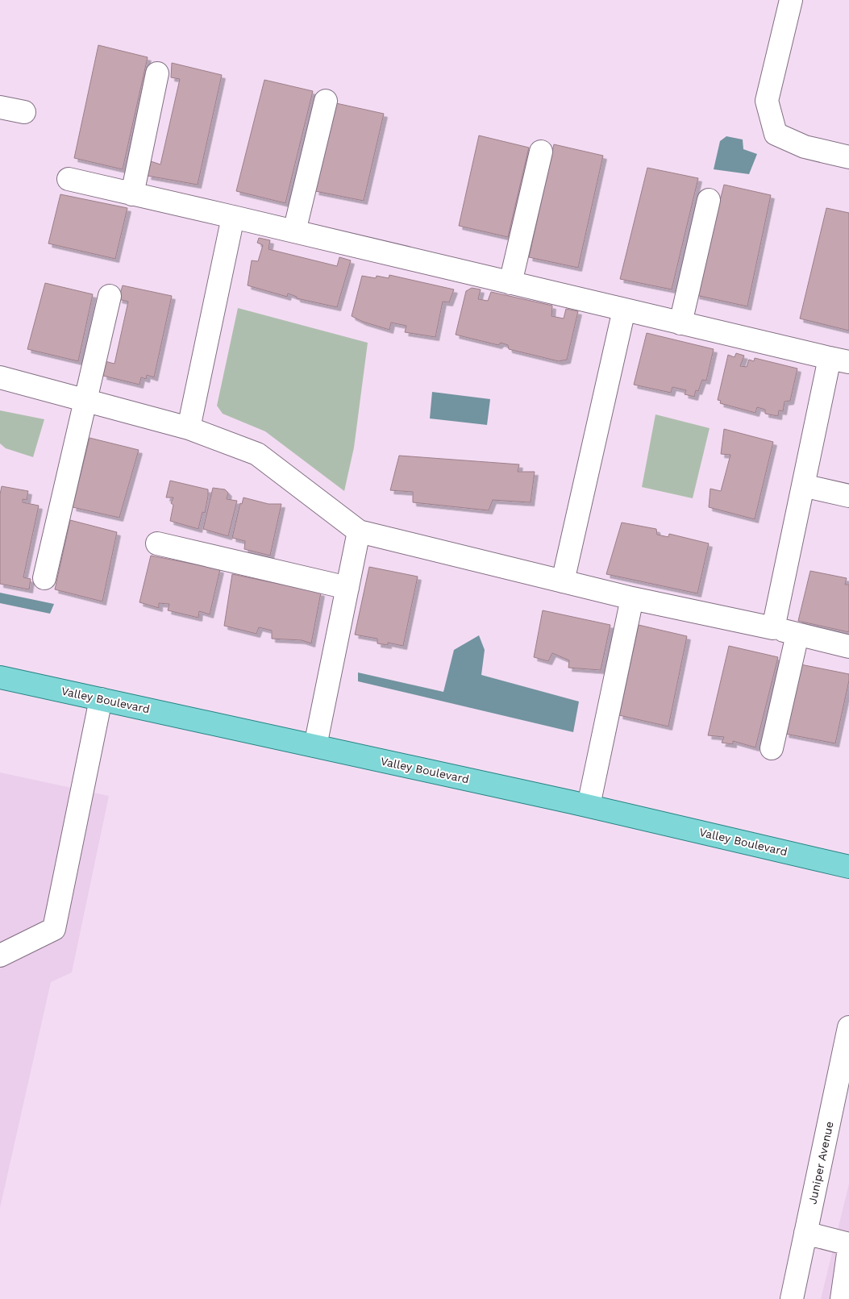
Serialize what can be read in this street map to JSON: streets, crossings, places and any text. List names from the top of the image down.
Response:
{
  "streets": {
    "main road": ["Valley Boulevard"],
    "street": ["Juniper Avenue"]
  }
}
